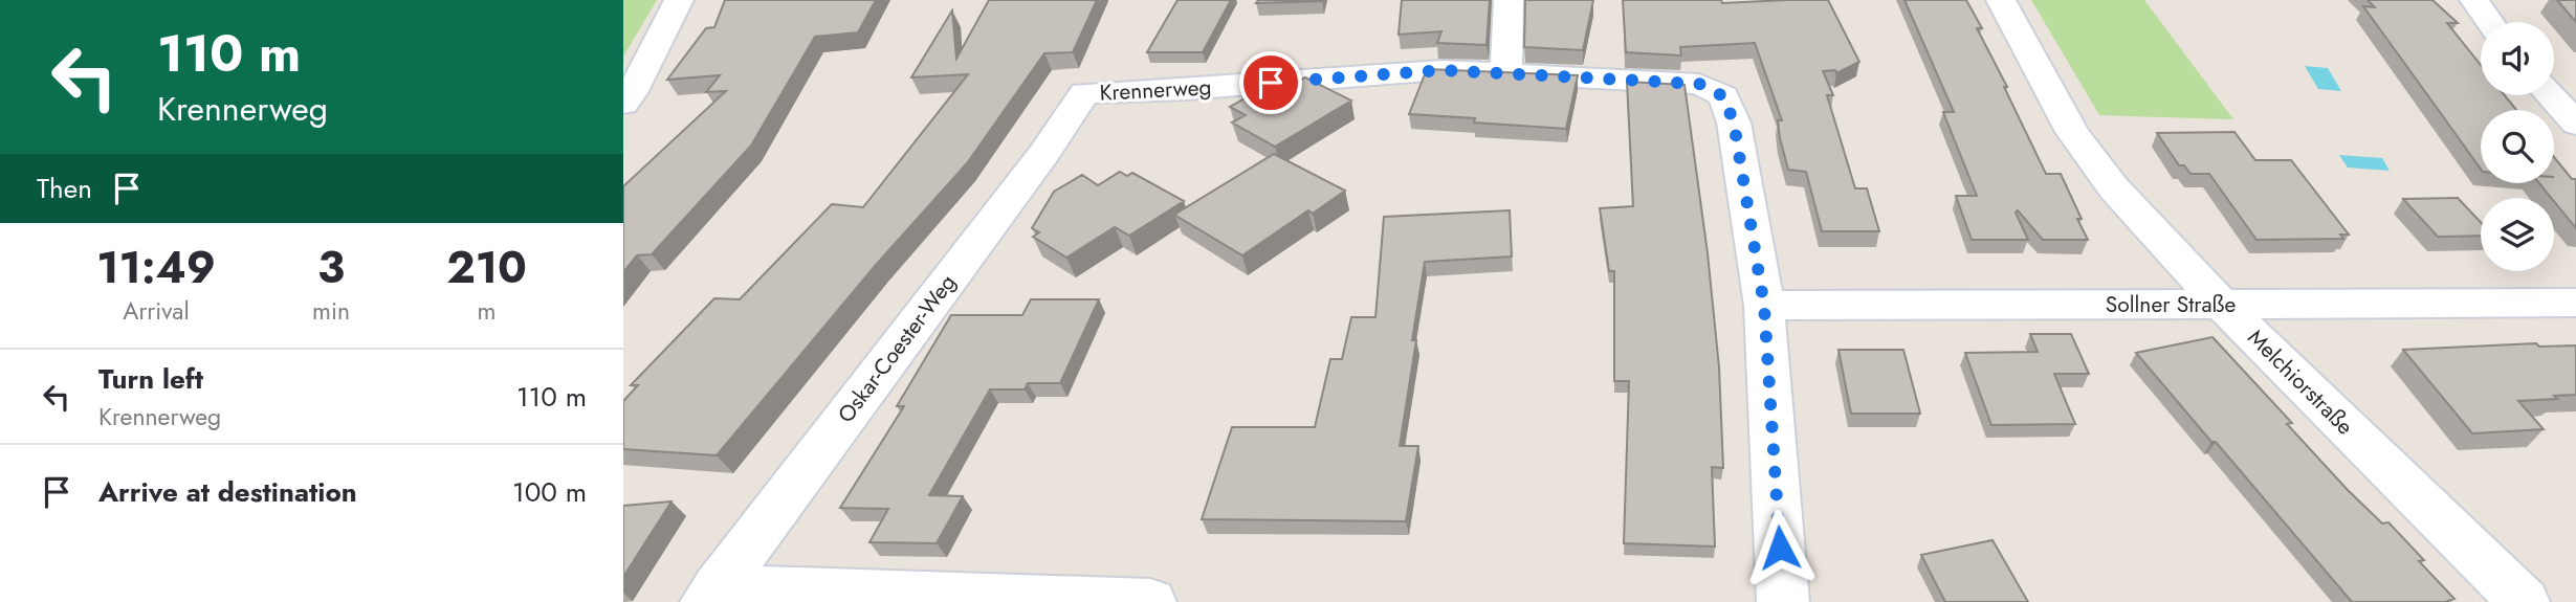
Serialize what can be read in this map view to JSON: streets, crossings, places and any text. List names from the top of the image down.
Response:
{
  "streets": {
    "street": [
      "Krennerweg",
      "Sollner Straße",
      "Oskar-Coester-Weg",
      "Melchiorstraße"
    ]
  },
  "crossings": [
    ["Krennerweg", "Sollner Straße"],
    ["Krennerweg", "Oskar-Coester-Weg"],
    ["Sollner Straße", "Melchiorstraße"]
  ],
  "page": {
    "turn": ["110 m", "Krennerweg"],
    "then": "Then",
    "eta": [
      "11:49",
      "Arrival",
      "3",
      "min",
      "210",
      "m"
    ],
    "list": [
      {
        "name": "Turn left",
        "note": "Krennerweg",
        "value": "110 m"
      },
      {
        "name": "Arrive at destination",
        "value": "100 m"
      }
    ]
  }
}
